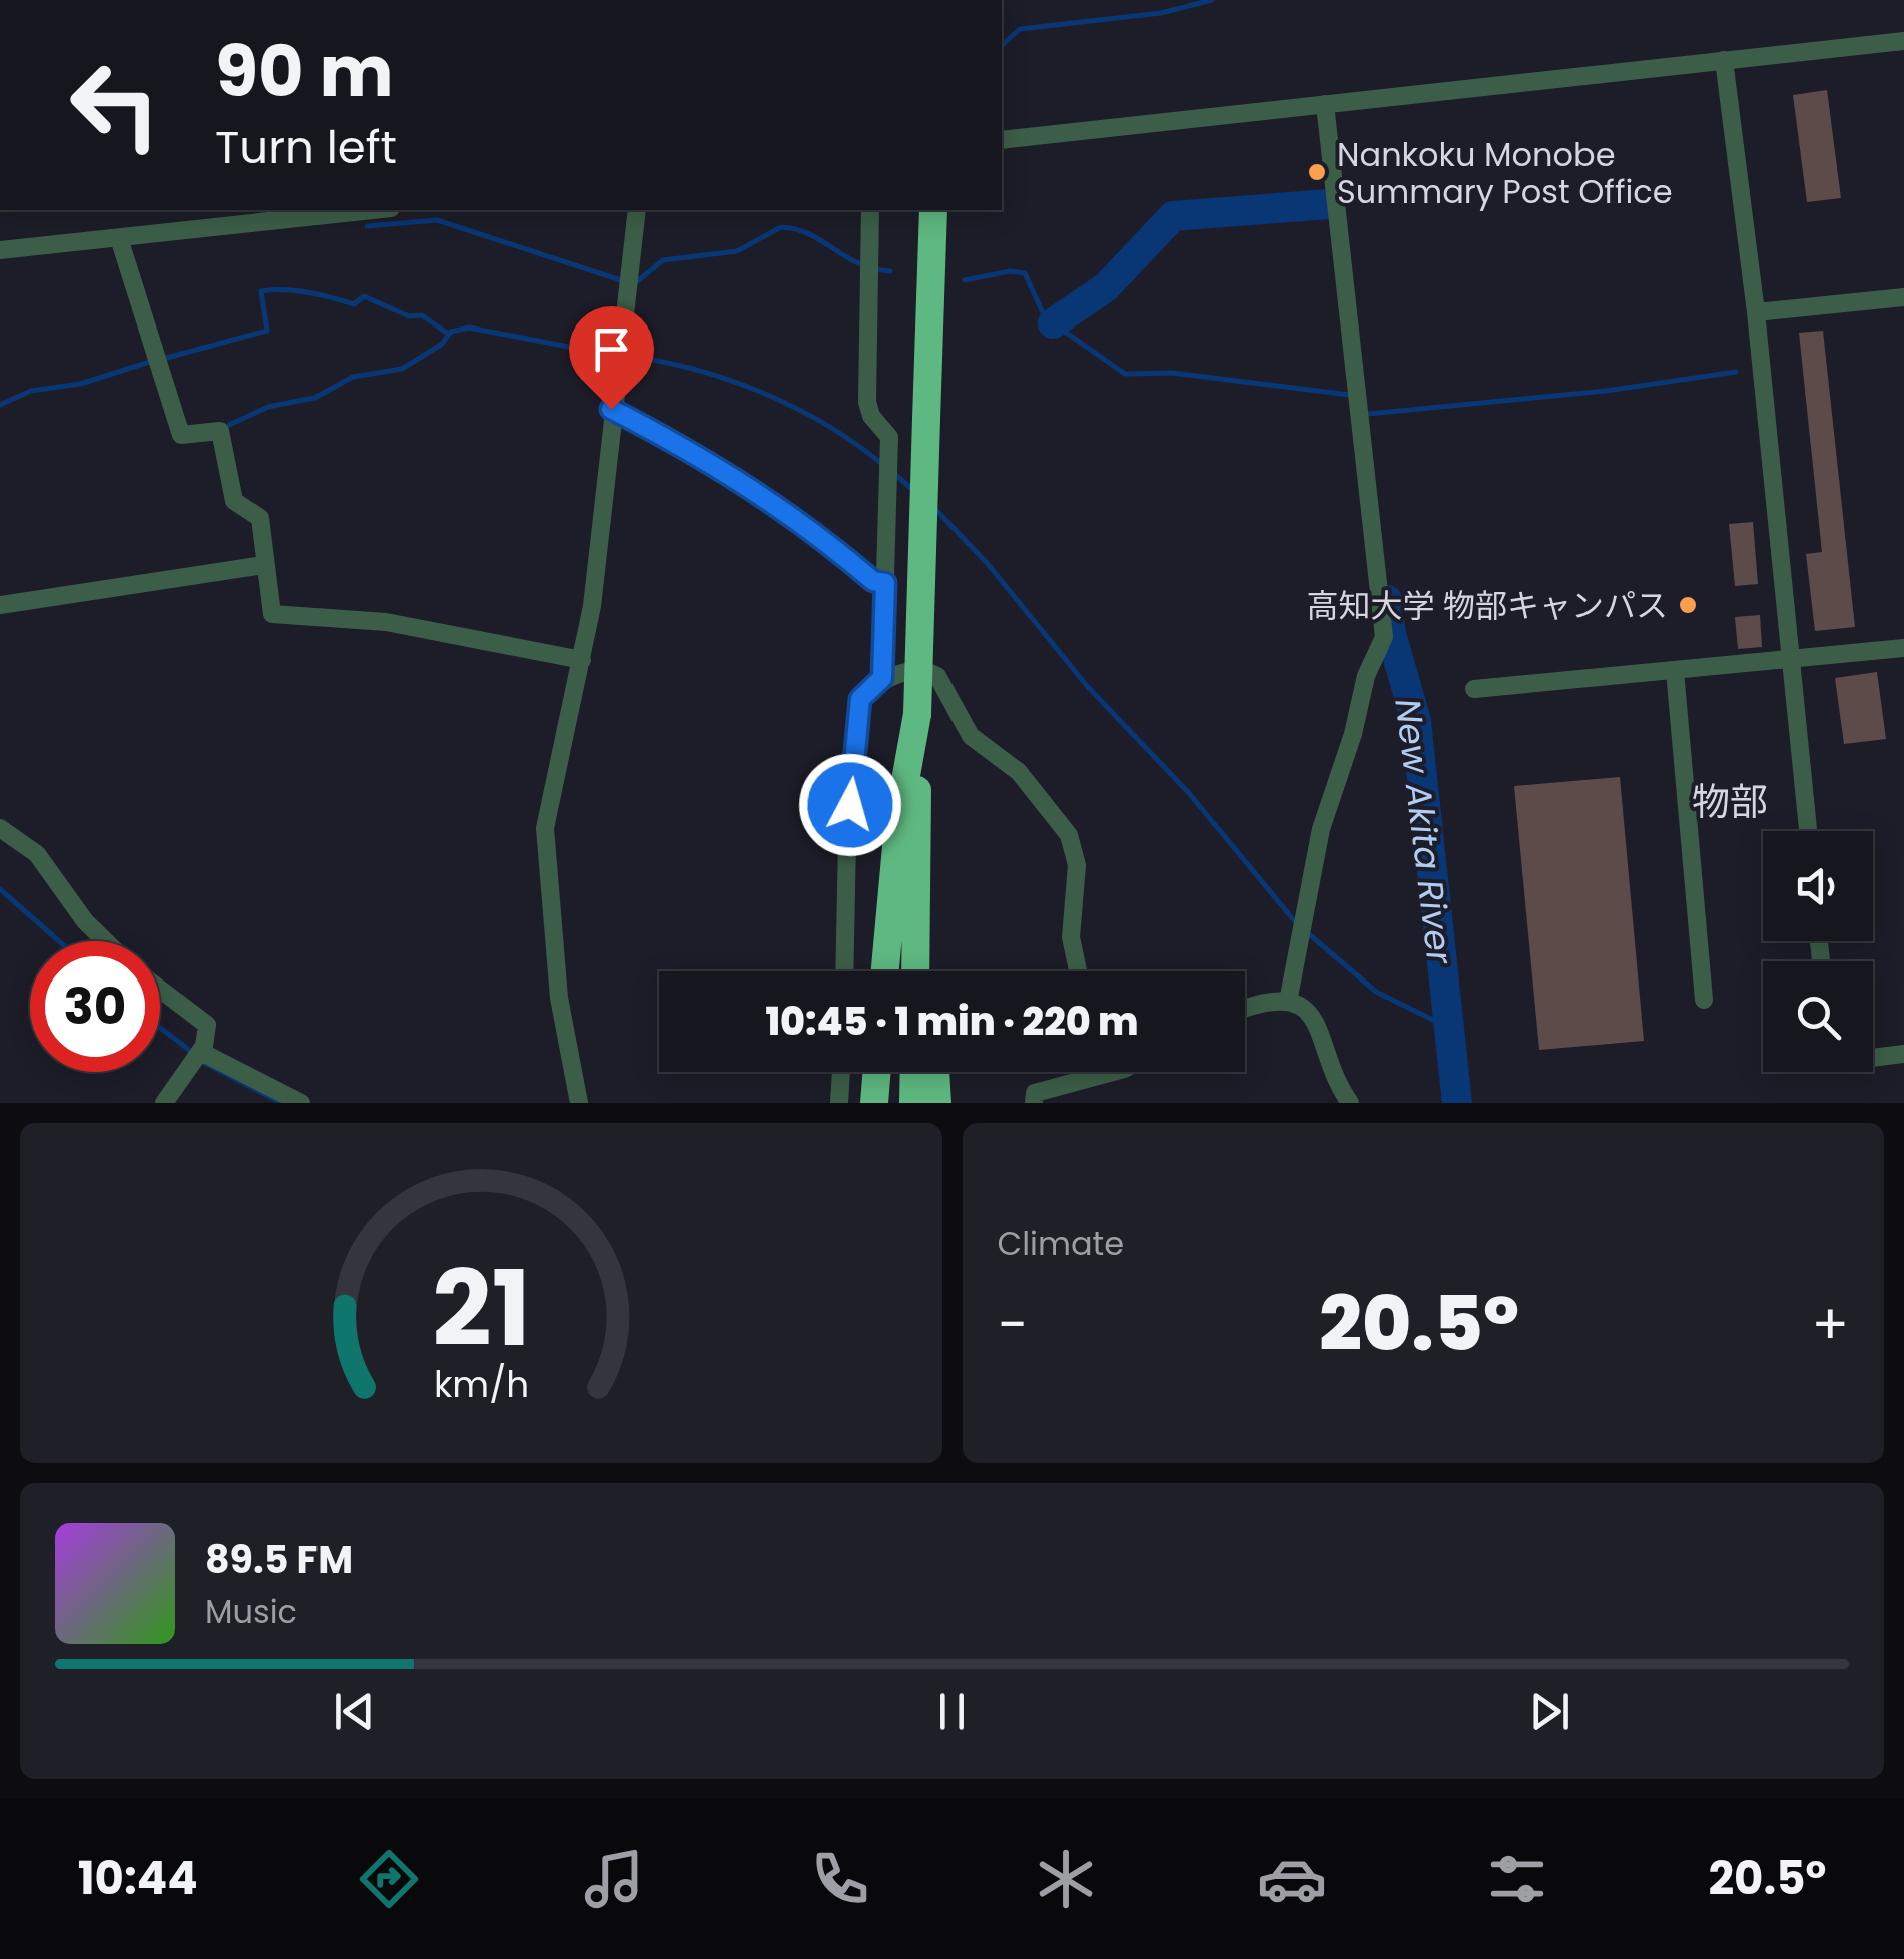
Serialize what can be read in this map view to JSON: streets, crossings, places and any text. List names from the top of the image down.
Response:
{
  "districts": ["物部"],
  "water": ["New Akita River"],
  "places": ["Nankoku Monobe Summary Post Office", "高知大学 物部キャンパス"],
  "page": {
    "turn": ["90 m", "Turn left"],
    "limit": "30",
    "trip": "10:45 · 1 min · 220 m",
    "tile": "Climate",
    "heat": ["−", "20.5°", "+"],
    "song": ["89.5 FM", "Music"],
    "tabs": ["10:44", "20.5°"],
    "gauge": ["21", "km/h"]
  }
}
